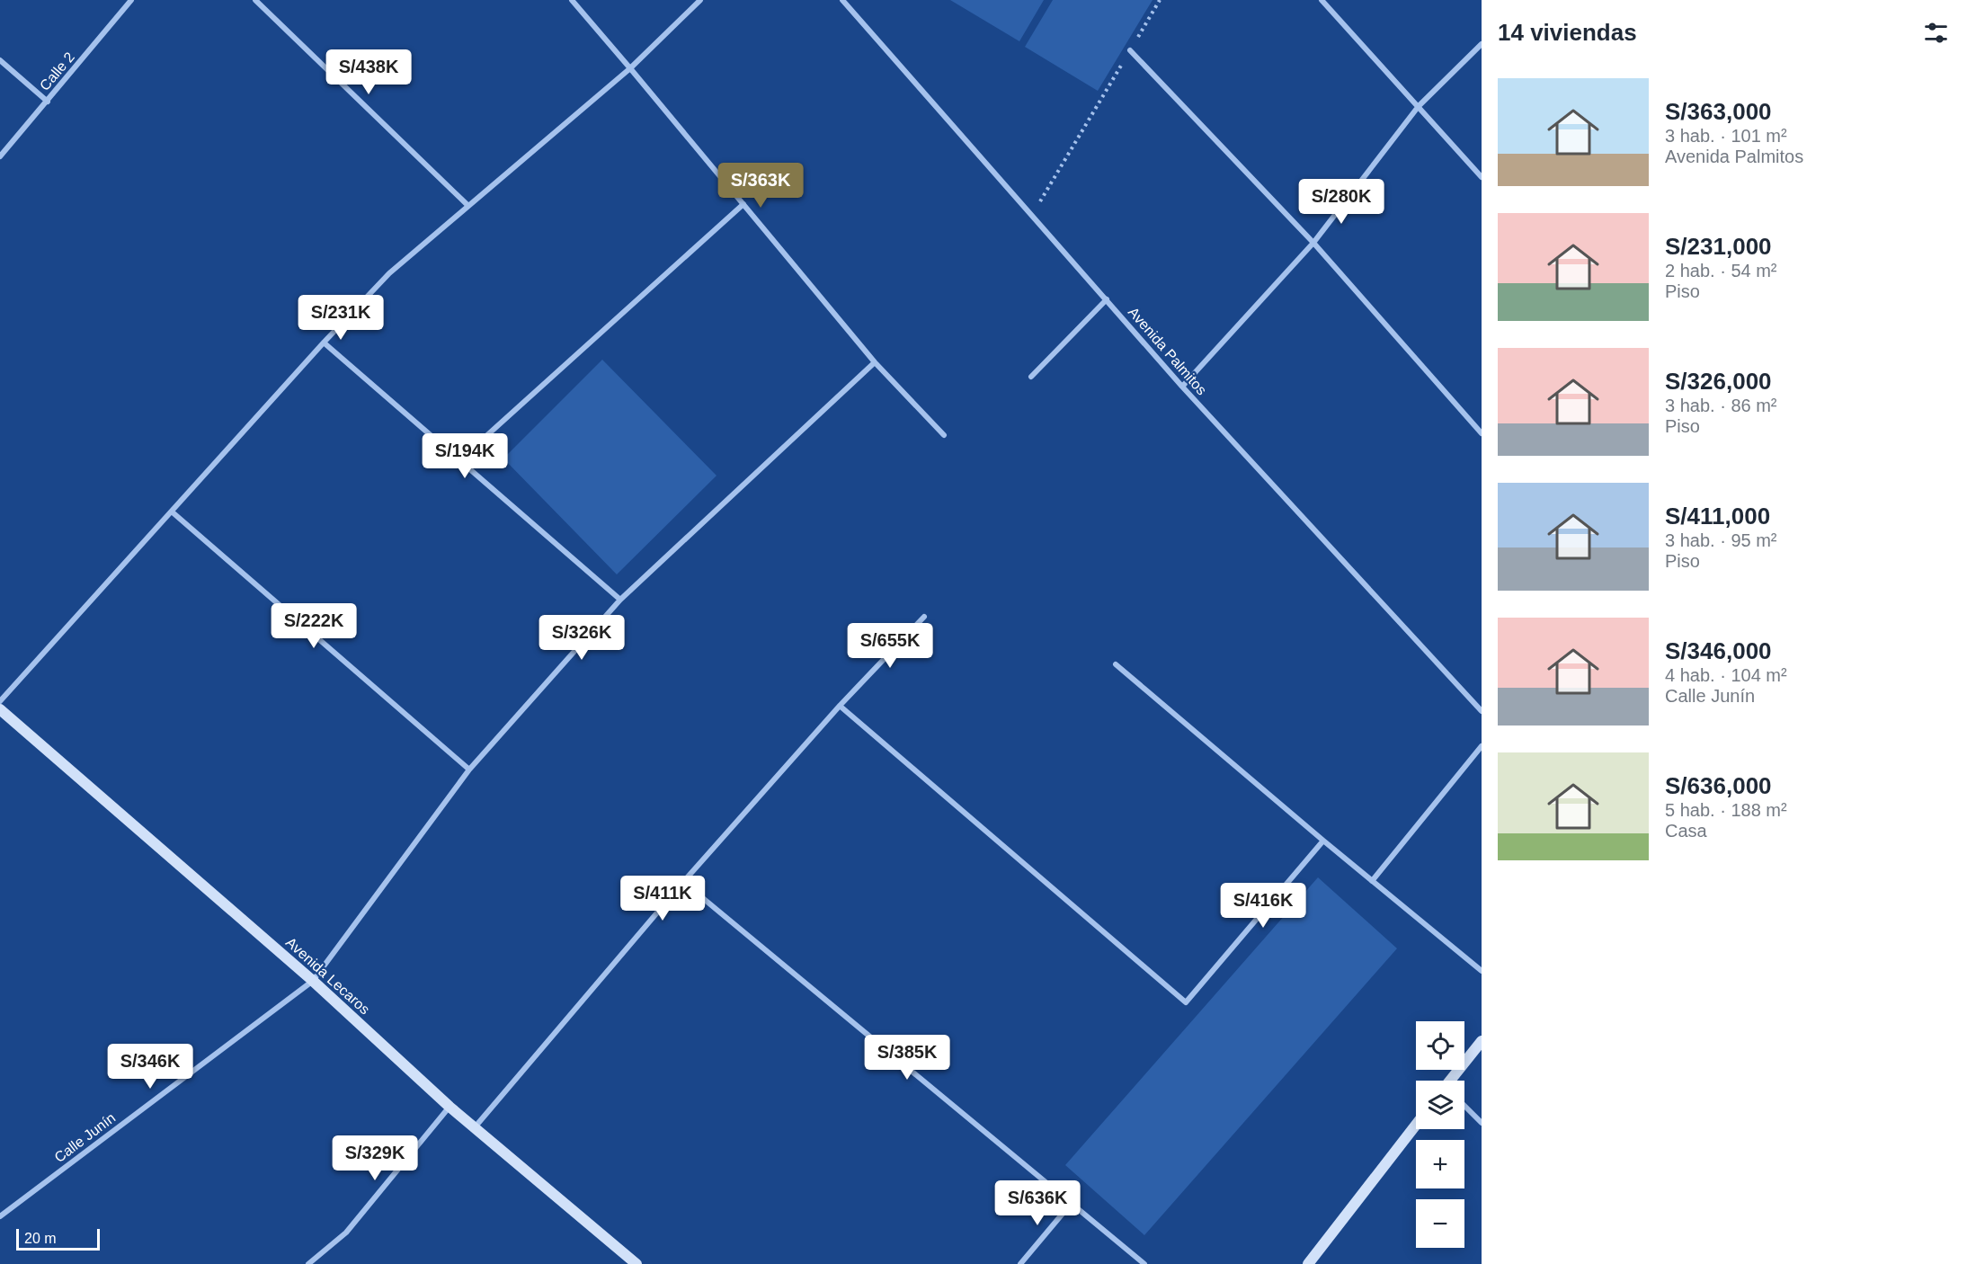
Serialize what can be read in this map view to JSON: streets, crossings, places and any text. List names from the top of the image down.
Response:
{
  "streets": {
    "street": [
      "Calle 2",
      "Avenida Palmitos",
      "Avenida Lecaros",
      "Calle Junín"
    ]
  },
  "crossings": [
    ["Avenida Lecaros", "Calle Junín"]
  ],
  "scale_bar": "20 m",
  "page": {
    "heading": "14 viviendas",
    "price": [
      "S/438K",
      "S/363K",
      "S/280K",
      "S/231K",
      "S/194K",
      "S/222K",
      "S/326K",
      "S/655K",
      "S/411K",
      "S/416K",
      "S/385K",
      "S/346K",
      "S/329K",
      "S/636K"
    ],
    "list": [
      {
        "name": "S/363,000",
        "note": "3 hab. · 101 m² · Avenida Palmitos"
      },
      {
        "name": "S/231,000",
        "note": "2 hab. · 54 m² · Piso"
      },
      {
        "name": "S/326,000",
        "note": "3 hab. · 86 m² · Piso"
      },
      {
        "name": "S/411,000",
        "note": "3 hab. · 95 m² · Piso"
      },
      {
        "name": "S/346,000",
        "note": "4 hab. · 104 m² · Calle Junín"
      },
      {
        "name": "S/636,000",
        "note": "5 hab. · 188 m² · Casa"
      }
    ],
    "map_buttons": ["+", "−"],
    "scale": "20 m"
  }
}
